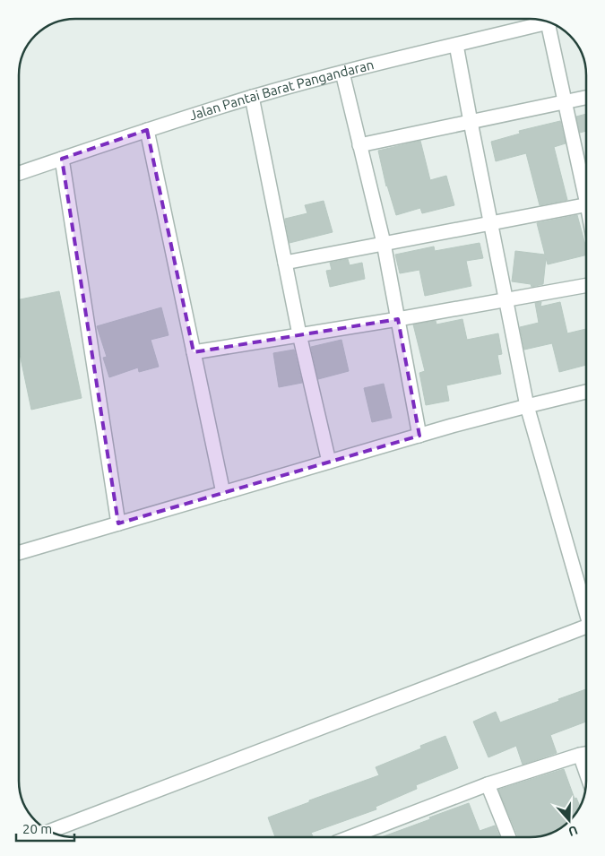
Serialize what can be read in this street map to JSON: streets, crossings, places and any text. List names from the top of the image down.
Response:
{
  "streets": {
    "street": ["Jalan Pantai Barat Pangandaran"]
  },
  "scale_bar": "20 m",
  "north": "bottom"
}
